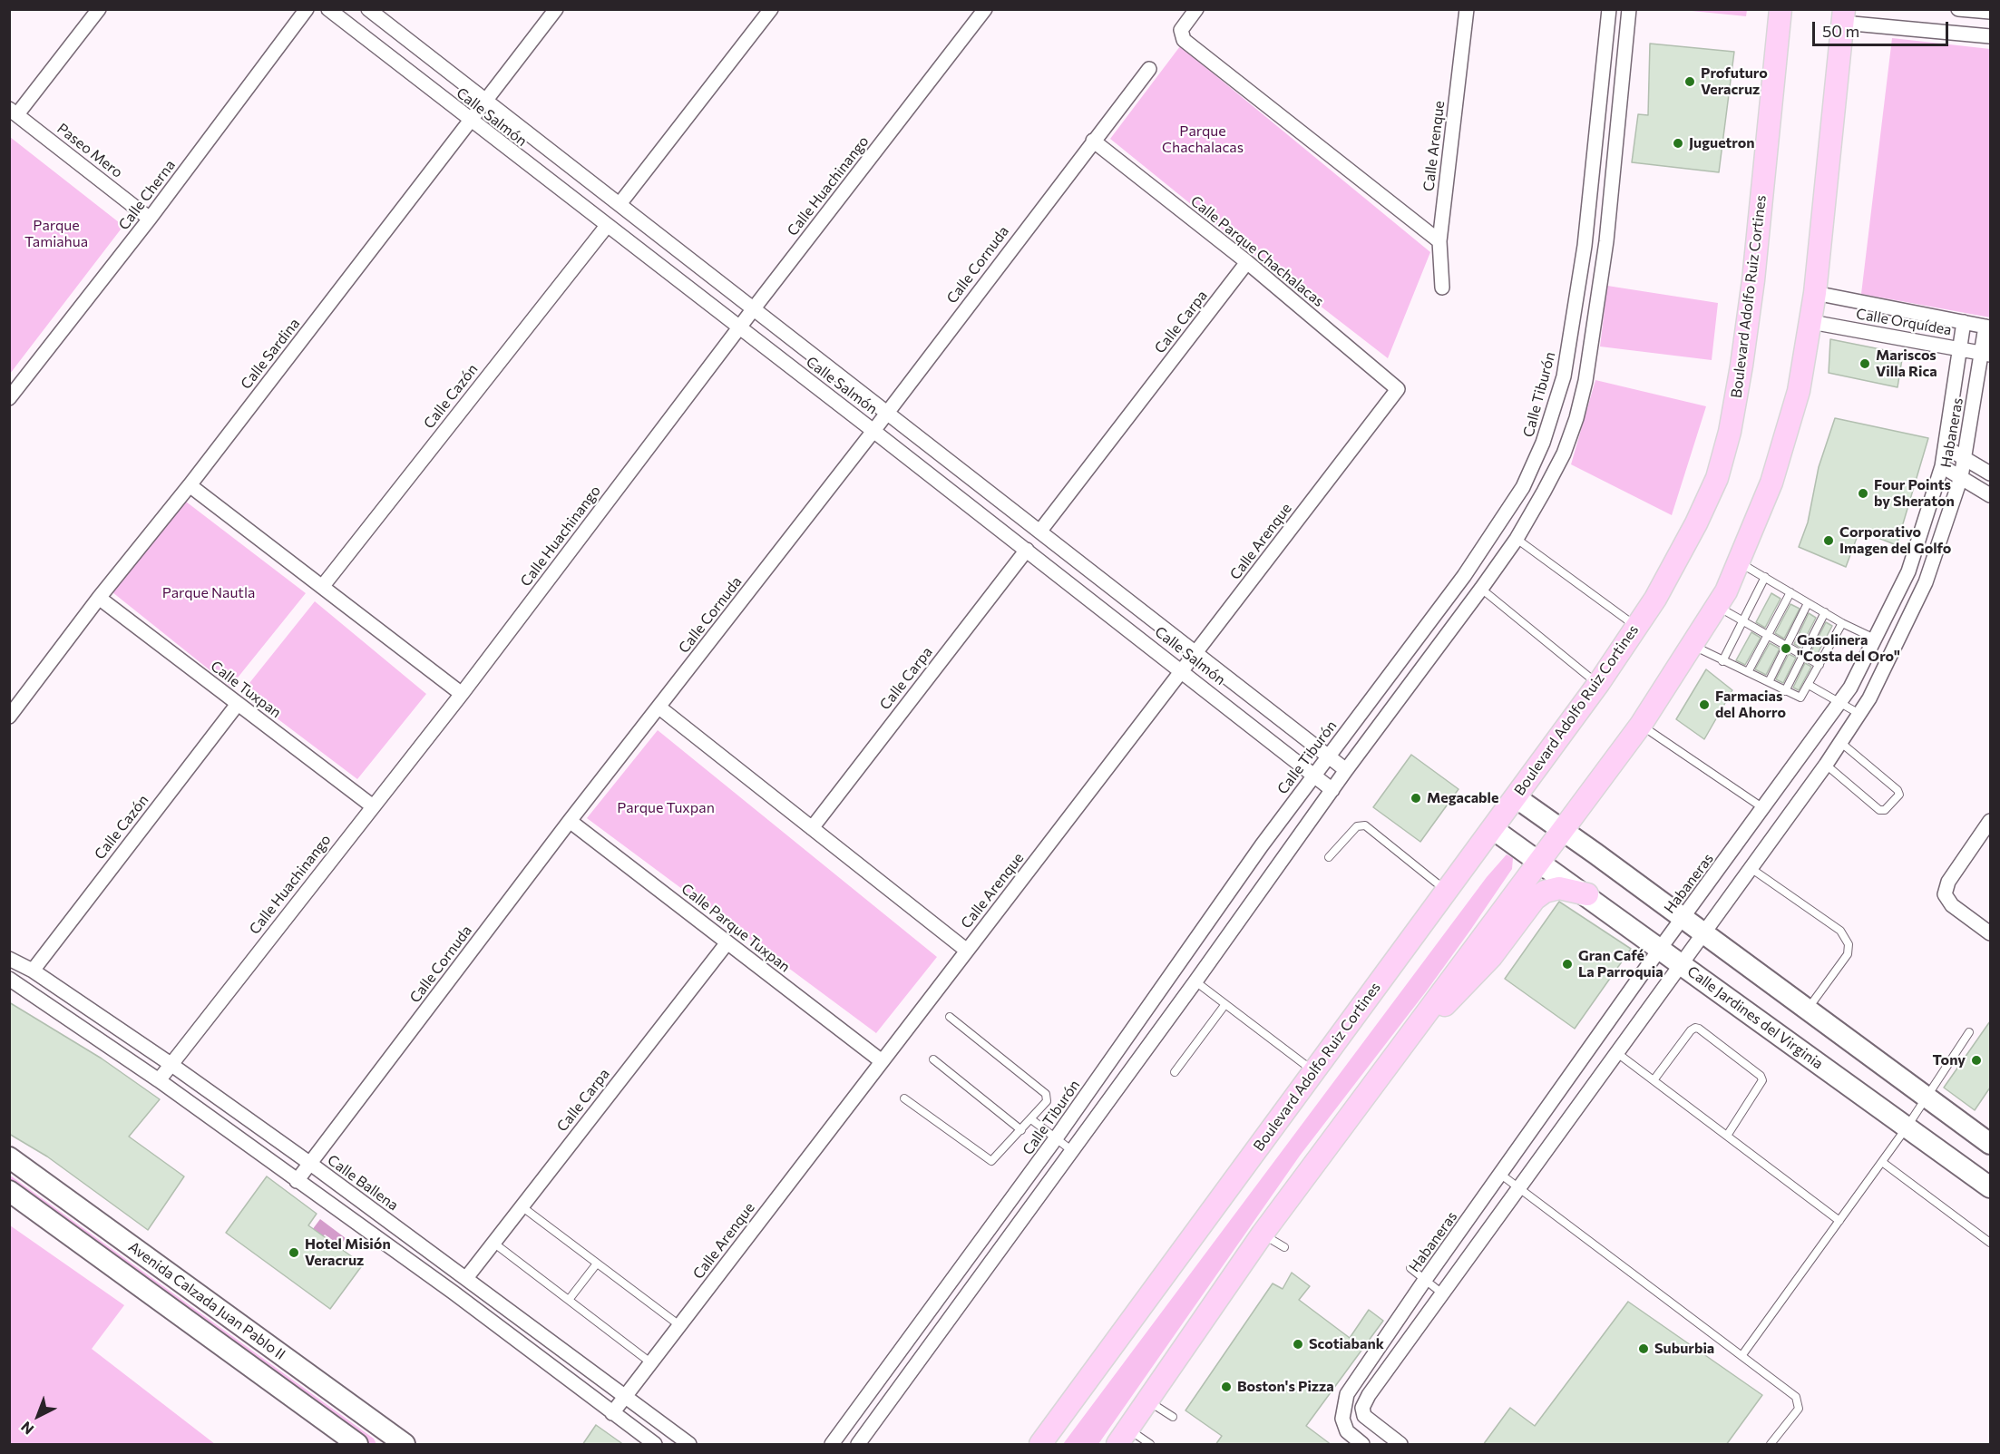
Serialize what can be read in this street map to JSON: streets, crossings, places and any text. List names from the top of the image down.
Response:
{
  "streets": {
    "main road": ["Boulevard Adolfo Ruiz Cortines"],
    "street": [
      "Calle Salmón",
      "Calle Arenque",
      "Paseo Mero",
      "Calle Huachinango",
      "Calle Cherna",
      "Calle Parque Chachalacas",
      "Calle Cornuda",
      "Calle Carpa",
      "Calle Orquídea",
      "Calle Sardina",
      "Calle Tiburón",
      "Calle Cazón",
      "Habaneras",
      "Calle Tuxpan",
      "Calle Parque Tuxpan",
      "Calle Jardines del Virginia",
      "Calle Ballena",
      "Avenida Calzada Juan Pablo II"
    ]
  },
  "crossings": [
    ["Calle Salmón", "Calle Arenque"],
    ["Calle Salmón", "Calle Huachinango"],
    ["Calle Salmón", "Calle Cornuda"],
    ["Calle Salmón", "Calle Carpa"],
    ["Calle Salmón", "Calle Sardina"],
    ["Calle Salmón", "Calle Tiburón"],
    ["Calle Salmón", "Calle Cazón"],
    ["Calle Arenque", "Calle Parque Chachalacas"],
    ["Calle Arenque", "Calle Parque Tuxpan"],
    ["Calle Arenque", "Calle Ballena"],
    ["Paseo Mero", "Calle Cherna"],
    ["Calle Huachinango", "Calle Tuxpan"],
    ["Calle Huachinango", "Calle Ballena"],
    ["Calle Parque Chachalacas", "Calle Cornuda"],
    ["Calle Parque Chachalacas", "Calle Carpa"],
    ["Calle Cornuda", "Calle Parque Tuxpan"],
    ["Calle Cornuda", "Calle Ballena"],
    ["Boulevard Adolfo Ruiz Cortines", "Calle Jardines del Virginia"],
    ["Calle Carpa", "Calle Parque Tuxpan"],
    ["Calle Carpa", "Calle Ballena"],
    ["Calle Orquídea", "Habaneras"],
    ["Calle Sardina", "Calle Tuxpan"],
    ["Calle Cazón", "Calle Tuxpan"],
    ["Calle Cazón", "Calle Ballena"],
    ["Habaneras", "Calle Jardines del Virginia"]
  ],
  "parks": [
    "Parque Chachalacas",
    "Parque Tamiahua",
    "Parque Nautla",
    "Parque Tuxpan"
  ],
  "places": [
    "Profuturo Veracruz",
    "Juguetron",
    "Mariscos Villa Rica",
    "Four Points by Sheraton",
    "Corporativo Imagen del Golfo",
    "Gasolinera \"Costa del Oro\"",
    "Farmacias del Ahorro",
    "Megacable",
    "Gran Café La Parroquia",
    "Tony",
    "Hotel Misión Veracruz",
    "Scotiabank",
    "Suburbia",
    "Boston's Pizza"
  ],
  "scale_bar": "50 m",
  "north": "bottom left"
}
